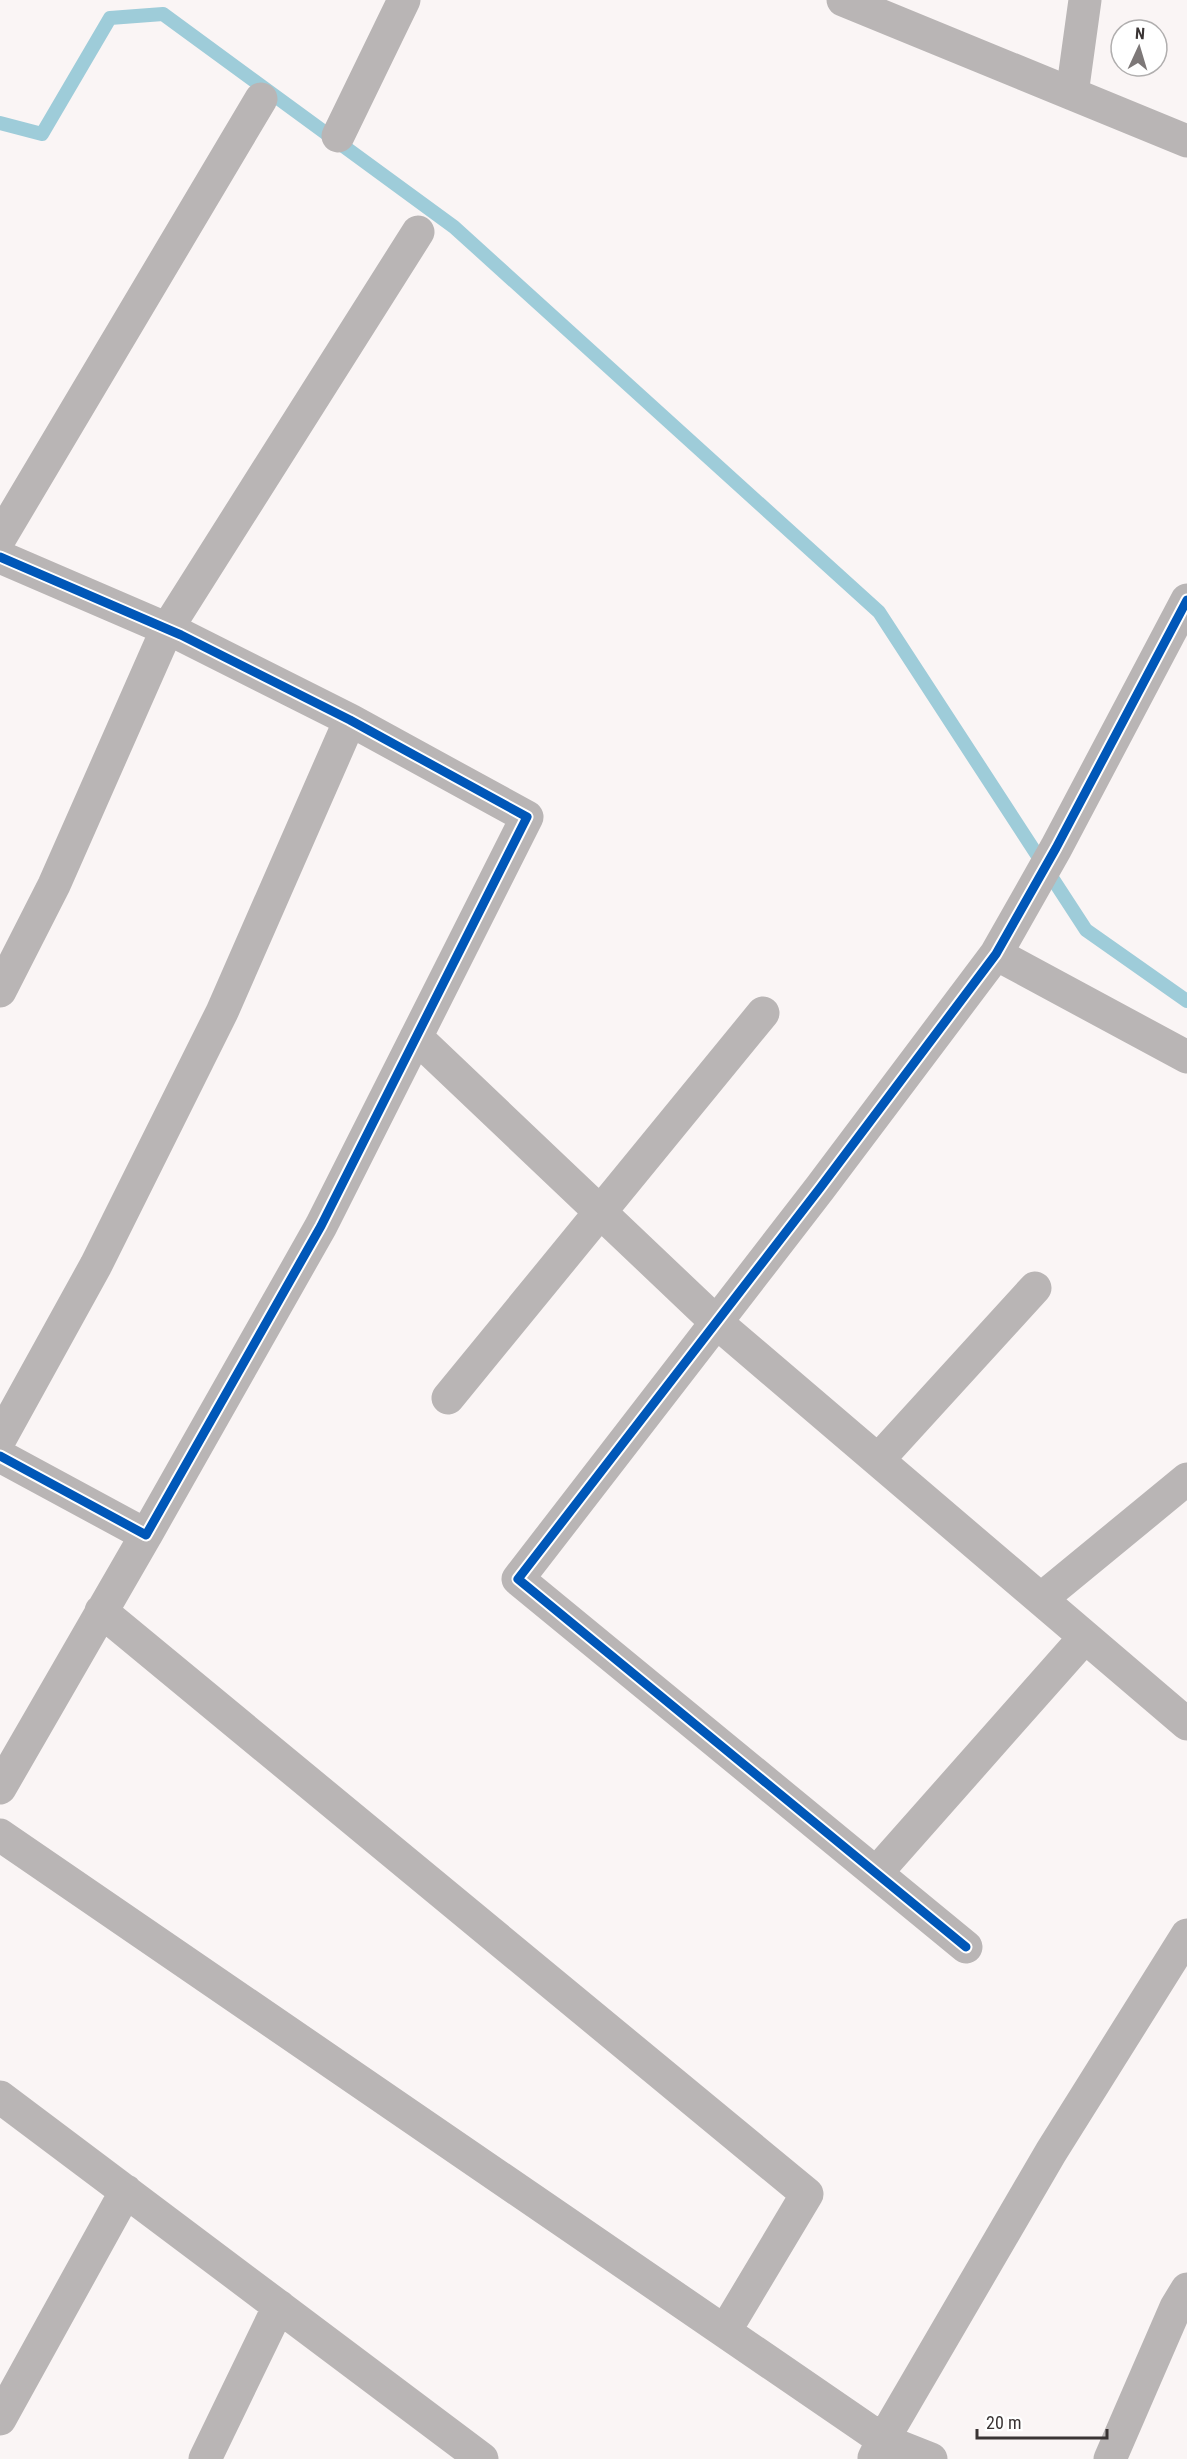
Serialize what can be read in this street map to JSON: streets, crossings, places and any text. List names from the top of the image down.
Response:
{
  "scale_bar": "20 m",
  "north": "top"
}
